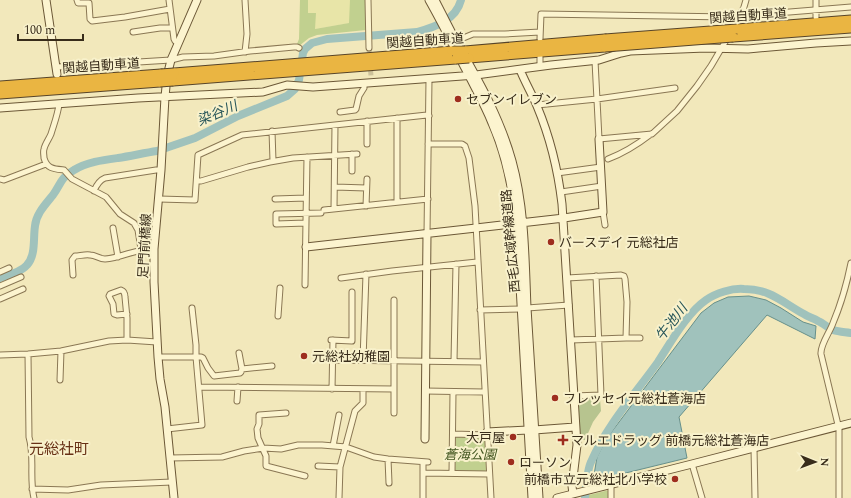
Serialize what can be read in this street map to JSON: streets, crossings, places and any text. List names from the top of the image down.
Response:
{
  "streets": {
    "highway": ["関越自動車道"],
    "street": ["西毛広域幹線道路", "足門前橋線"]
  },
  "districts": ["元総社町"],
  "water": ["染谷川", "牛池川"],
  "parks": ["蒼海公園"],
  "places": {
    "other": [
      "セブンイレブン",
      "バースデイ 元総社店",
      "元総社幼稚園",
      "フレッセイ元総社蒼海店",
      "大戸屋",
      "ローソン",
      "前橋市立元総社北小学校"
    ],
    "health": ["マルエドラッグ 前橋元総社蒼海店"]
  },
  "scale_bar": "100 m",
  "north": "right"
}
